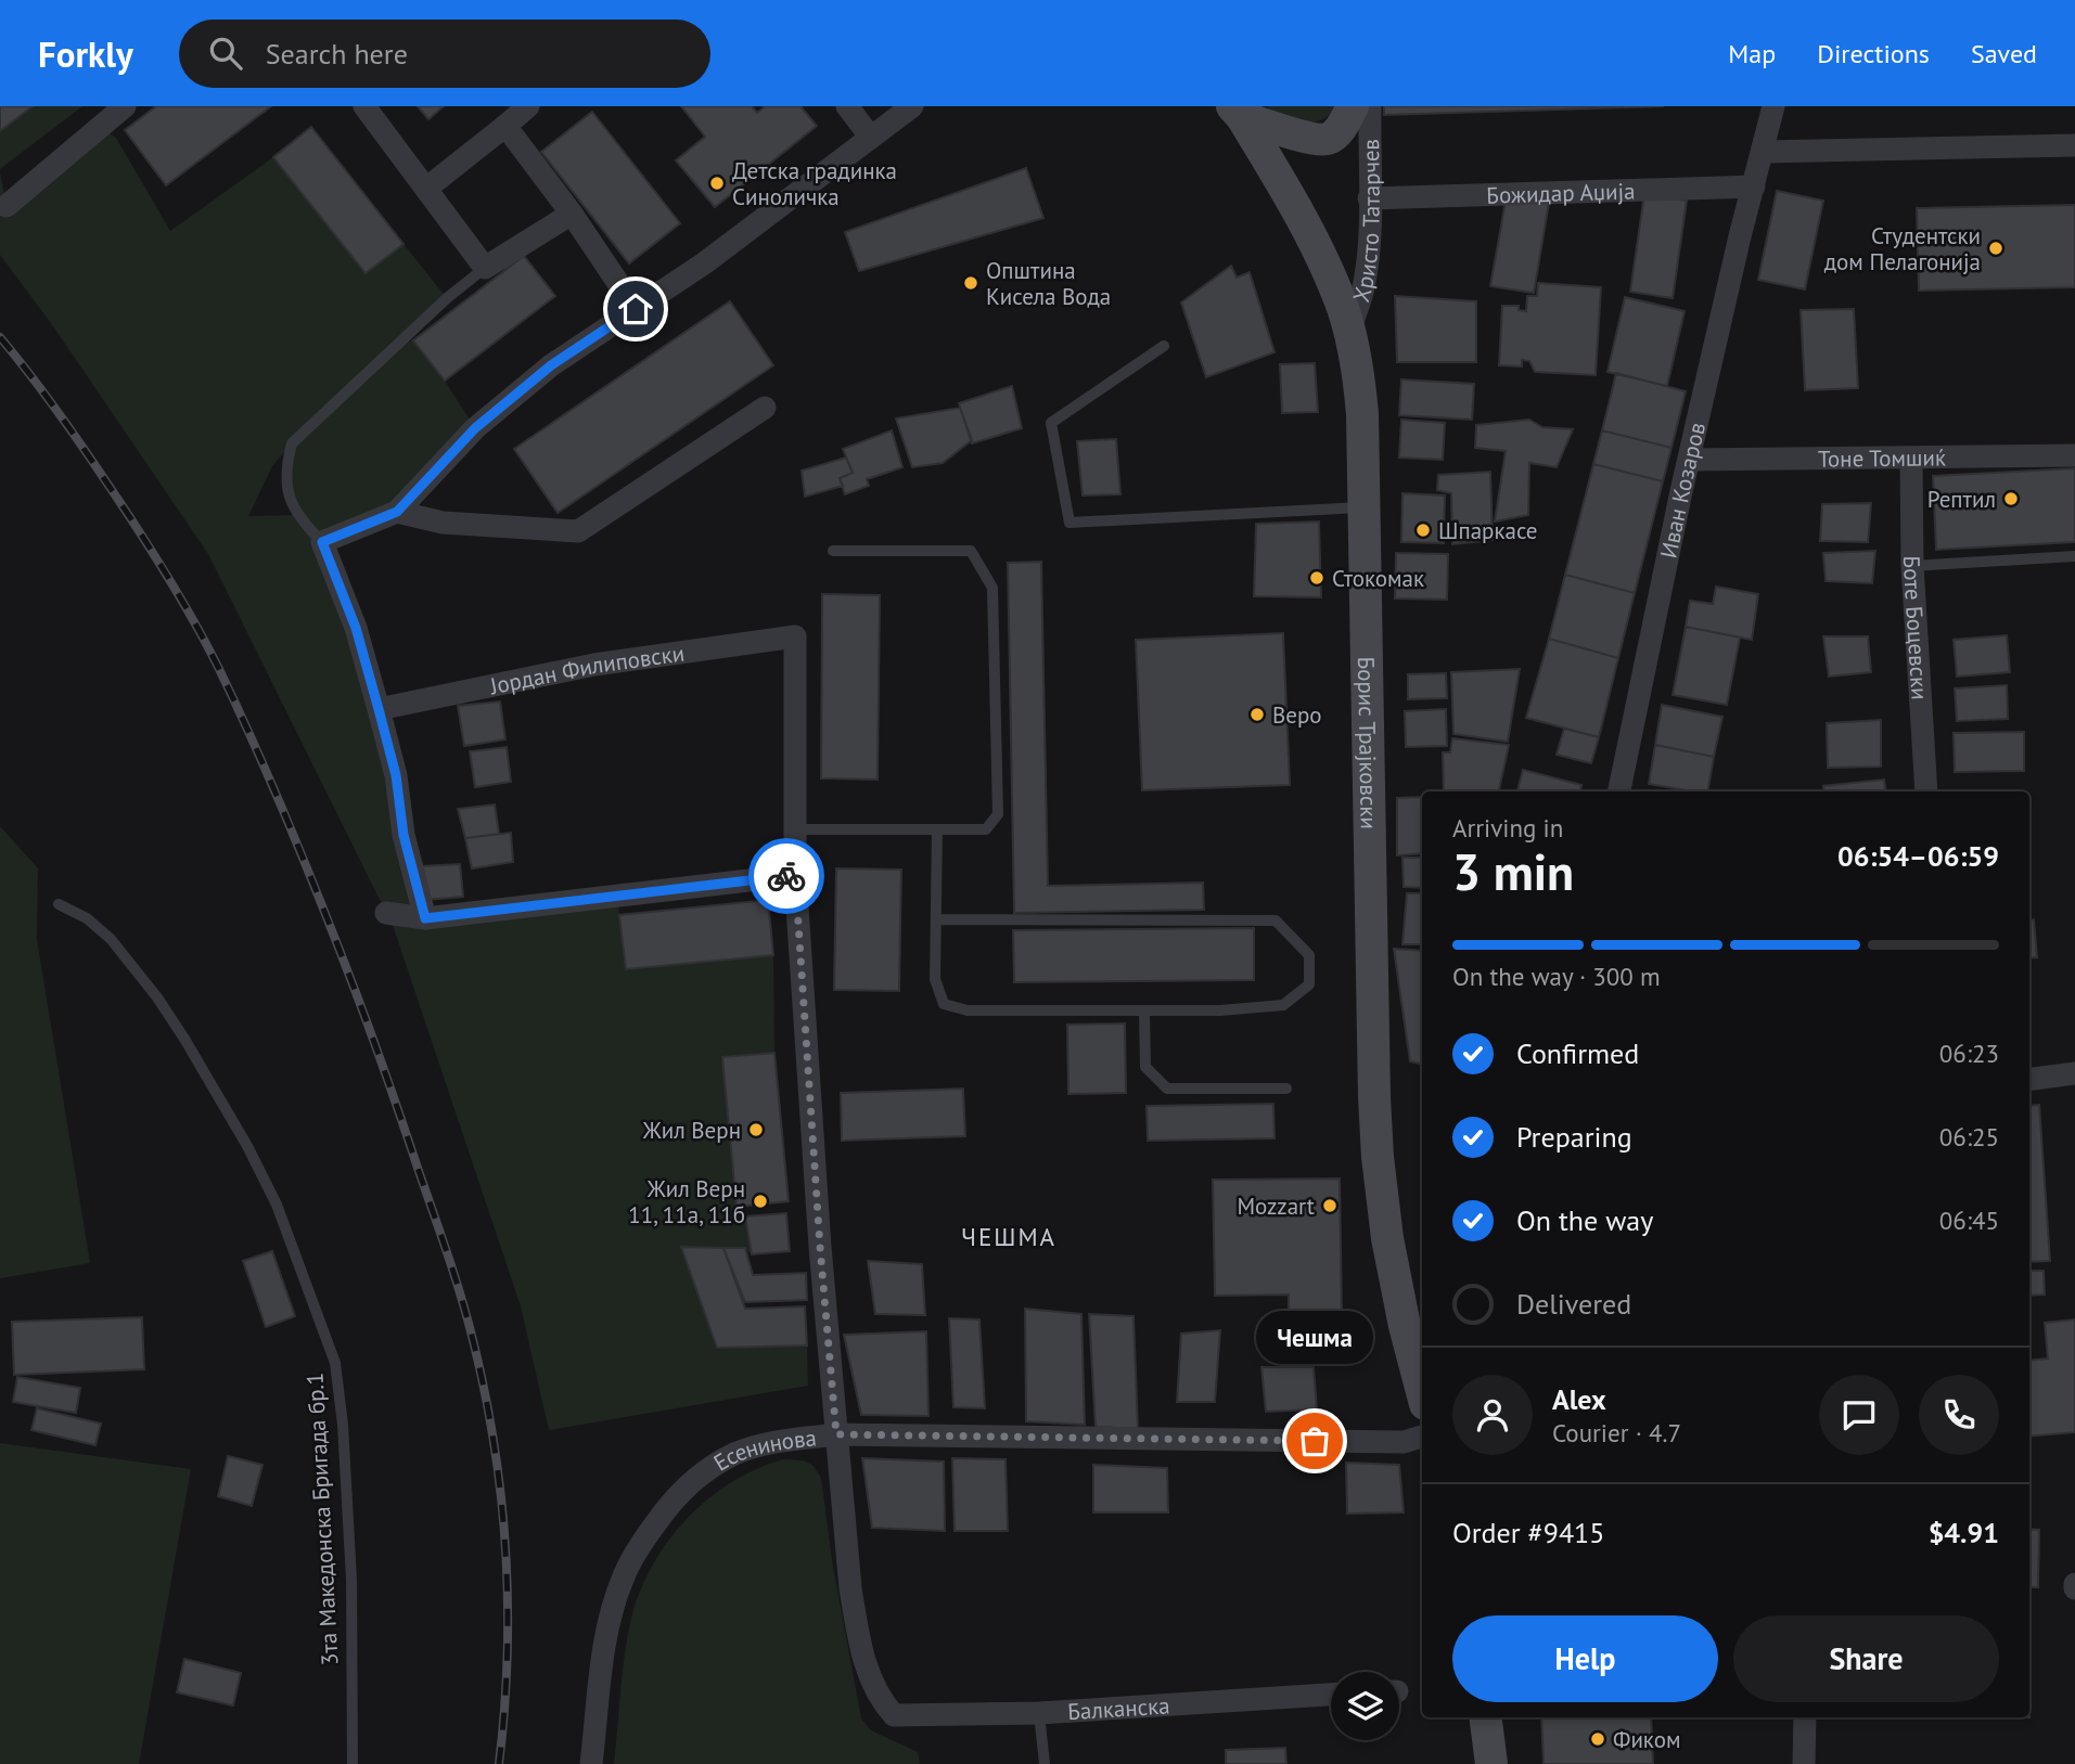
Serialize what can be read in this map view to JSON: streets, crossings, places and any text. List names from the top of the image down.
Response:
{
  "streets": {
    "street": [
      "Божидар Аџија",
      "Христо Татарчев",
      "Тоне Томшиќ",
      "Иван Козаров",
      "Боте Боцевски",
      "Јордан Филиповски",
      "Борис Трајковски",
      "Есенинова",
      "Балканска"
    ],
    "lane": ["3та Македонска Бригада бр.1"]
  },
  "crossings": [
    ["Божидар Аџија", "Христо Татарчев"],
    ["Божидар Аџија", "Иван Козаров"],
    ["Христо Татарчев", "Борис Трајковски"],
    ["Тоне Томшиќ", "Иван Козаров"],
    ["Тоне Томшиќ", "Боте Боцевски"],
    ["Есенинова", "Балканска"]
  ],
  "districts": ["ЧЕШМА"],
  "places": [
    "Детска градинка Синоличка",
    "Студентски дом Пелагонија",
    "Општина Кисела Вода",
    "Рептил",
    "Шпаркасе",
    "Стокомак",
    "Веро",
    "Жил Верн",
    "Жил Верн 11, 11а, 11б",
    "Mozzart",
    "Чешма",
    "Фиком"
  ],
  "page": {
    "header": "Forkly",
    "search": "Search here",
    "nav": ["Map", "Directions", "Saved"],
    "heading": ["3 min", "Arriving in", "06:54–06:59"],
    "panel": [
      "Alex",
      "Courier · 4.7",
      "Order #9415",
      "$4.91"
    ],
    "bar": "On the way · 300 m",
    "list": [
      ["Confirmed", "06:23"],
      ["Preparing", "06:25"],
      ["On the way", "06:45"],
      "Delivered"
    ],
    "bubble": "Чешма",
    "buttons": ["Help", "Share"]
  }
}
